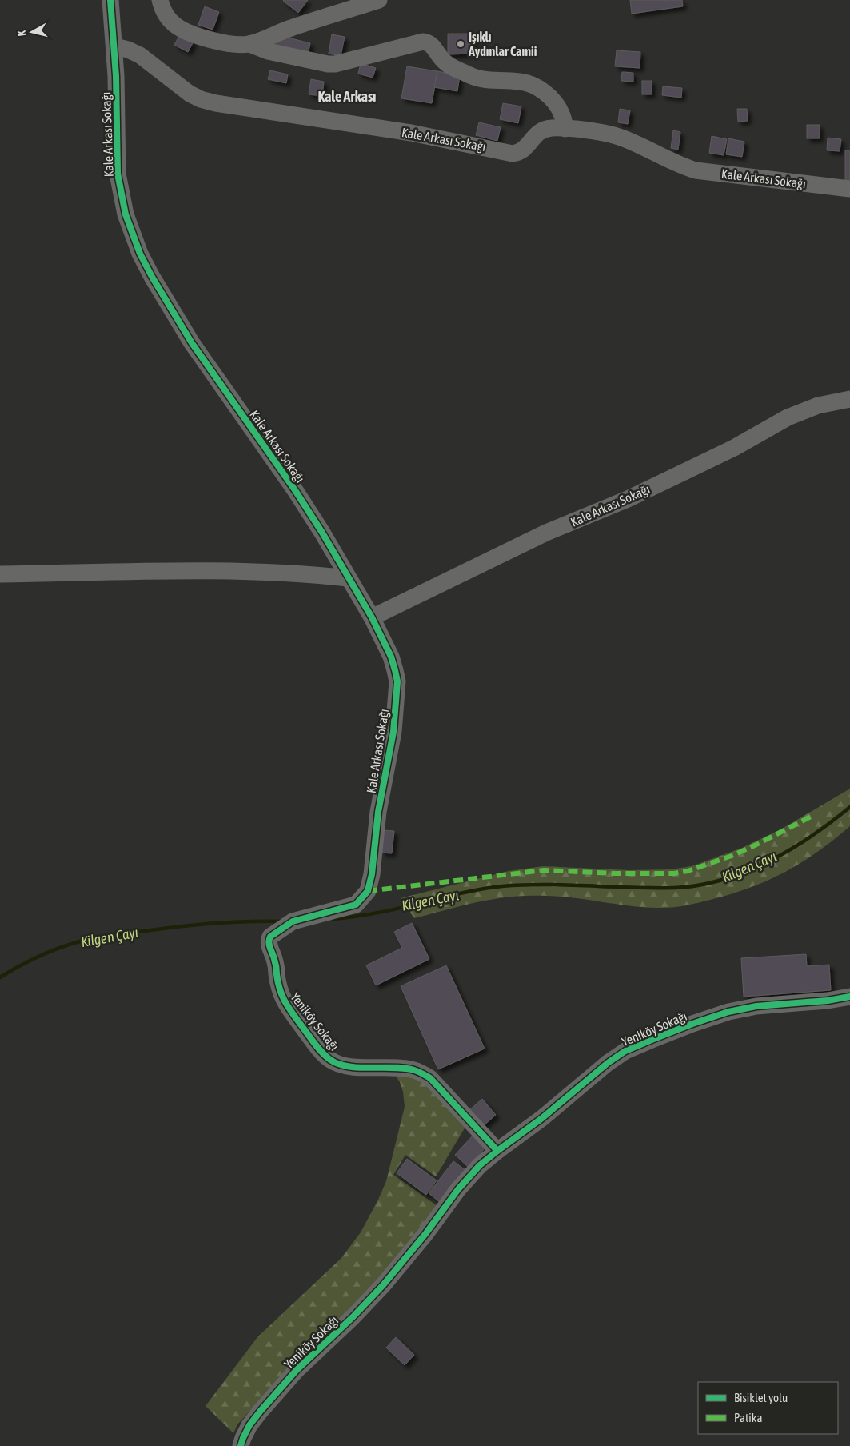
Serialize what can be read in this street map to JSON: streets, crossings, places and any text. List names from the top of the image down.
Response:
{
  "streets": {
    "street": ["Kale Arkası Sokağı", "Yeniköy Sokağı"]
  },
  "crossings": [
    ["Kale Arkası Sokağı", "Yeniköy Sokağı"]
  ],
  "districts": ["Kale Arkası"],
  "water": ["Kilgen Çayı"],
  "places": ["Işıklı Aydınlar Camii"],
  "legend": ["Bisiklet yolu", "Patika"],
  "north": "left"
}
